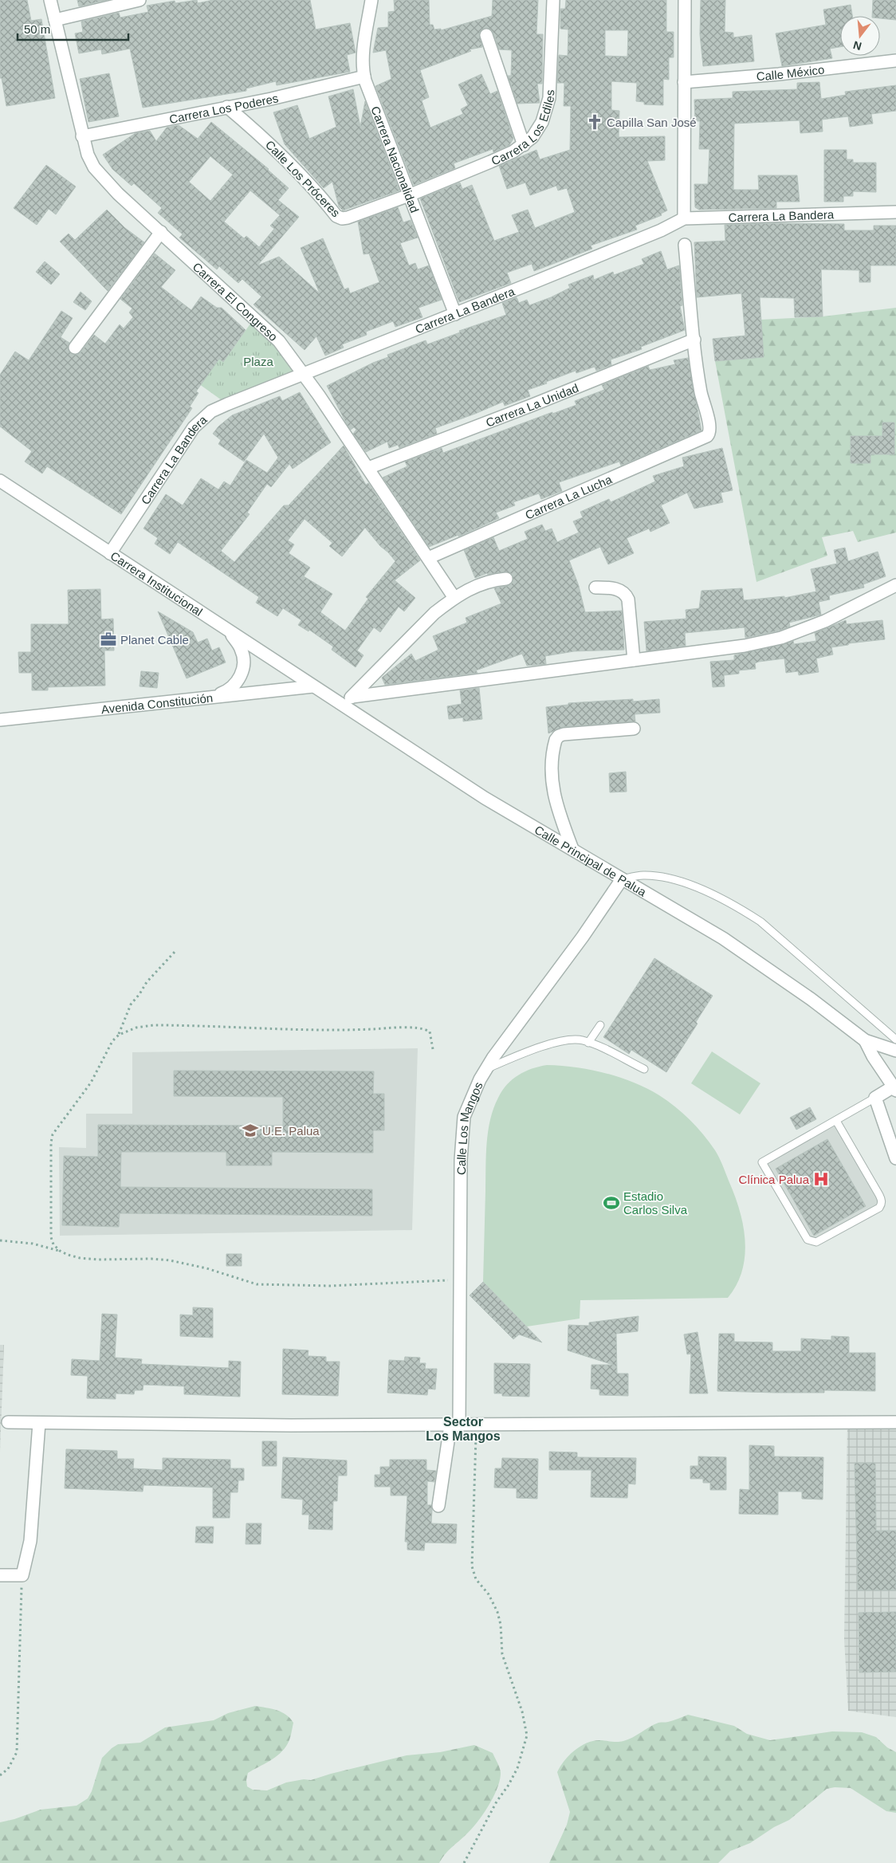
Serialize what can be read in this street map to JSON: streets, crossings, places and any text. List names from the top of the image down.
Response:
{
  "streets": {
    "street": [
      "Calle México",
      "Carrera Los Poderes",
      "Carrera Los Ediles",
      "Carrera Nacionalidad",
      "Calle Los Próceres",
      "Carrera La Bandera",
      "Carrera El Congreso",
      "Carrera La Unidad",
      "Carrera La Lucha",
      "Carrera Institucional",
      "Avenida Constitución",
      "Calle Principal de Palua",
      "Calle Los Mangos"
    ]
  },
  "crossings": [
    ["Carrera Los Poderes", "Carrera Nacionalidad"],
    ["Carrera Los Poderes", "Calle Los Próceres"],
    ["Carrera Los Poderes", "Carrera El Congreso"],
    ["Carrera Los Ediles", "Carrera Nacionalidad"],
    ["Carrera Los Ediles", "Calle Los Próceres"],
    ["Carrera Nacionalidad", "Calle Los Próceres"],
    ["Carrera Nacionalidad", "Carrera La Bandera"],
    ["Carrera La Bandera", "Carrera El Congreso"],
    ["Carrera La Bandera", "Carrera Institucional"],
    ["Carrera El Congreso", "Carrera La Unidad"],
    ["Carrera El Congreso", "Carrera La Lucha"],
    ["Carrera La Unidad", "Carrera La Lucha"],
    ["Carrera Institucional", "Avenida Constitución"],
    ["Carrera Institucional", "Calle Principal de Palua"],
    ["Avenida Constitución", "Calle Principal de Palua"],
    ["Calle Principal de Palua", "Calle Los Mangos"]
  ],
  "districts": ["Sector Los Mangos"],
  "parks": ["Plaza"],
  "places": {
    "church": ["Capilla San José"],
    "office": ["Planet Cable"],
    "school or university": ["U.E. Palua"],
    "hospital": ["Clínica Palua"],
    "sports": ["Estadio Carlos Silva"]
  },
  "scale_bar": "50 m",
  "north": "bottom"
}
